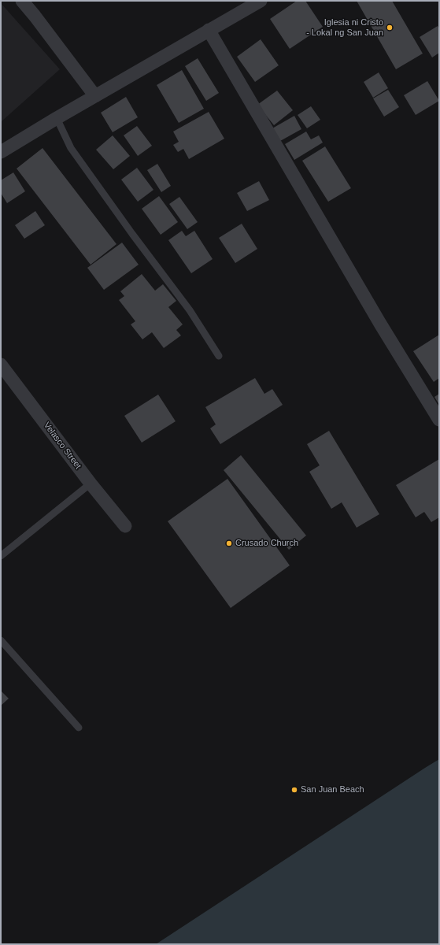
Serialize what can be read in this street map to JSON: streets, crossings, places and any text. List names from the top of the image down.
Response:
{
  "streets": {
    "street": ["Velasco Street"]
  },
  "places": ["Iglesia ni Cristo - Lokal ng San Juan", "Crusado Church", "San Juan Beach"]
}
